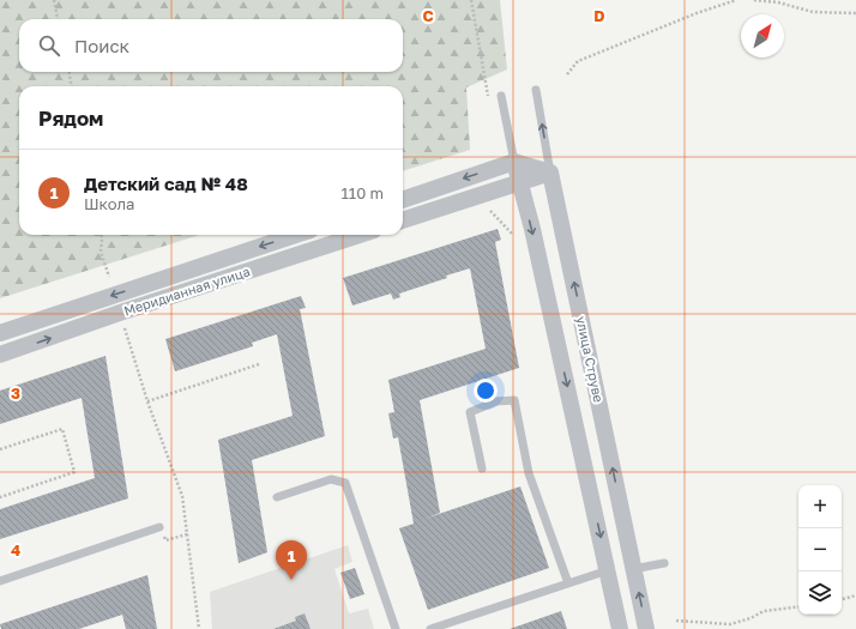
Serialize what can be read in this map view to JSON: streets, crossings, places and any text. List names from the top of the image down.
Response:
{
  "streets": {
    "street": ["Меридианная улица", "улица Струве"]
  },
  "one_way": ["улица Струве"],
  "north": "top right",
  "page": {
    "search": "Поиск",
    "heading": "Рядом",
    "list": [
      {
        "mark": "1",
        "name": "Детский сад № 48",
        "note": "Школа",
        "value": "110 m"
      }
    ],
    "map_buttons": ["+", "−"],
    "pins": "1"
  },
  "grid": {
    "columns": ["C", "D"],
    "rows": ["3", "4"]
  }
}
